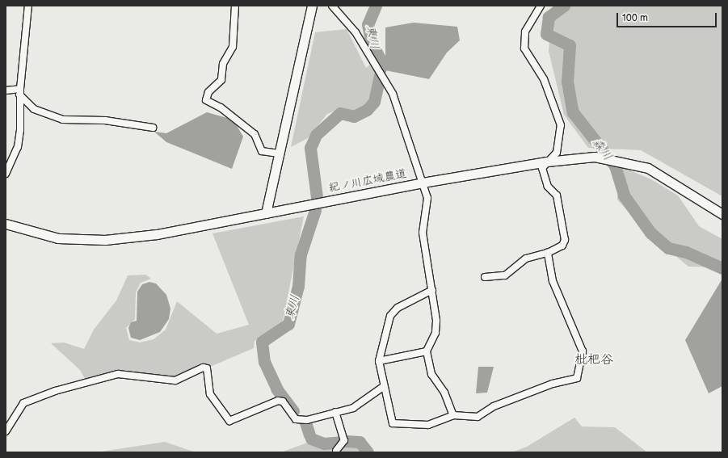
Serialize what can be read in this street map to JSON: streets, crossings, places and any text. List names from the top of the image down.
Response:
{
  "streets": {
    "street": ["紀ノ川広域農道"]
  },
  "districts": ["枇杷谷"],
  "water": ["東川", "森川"],
  "scale_bar": "100 m"
}
